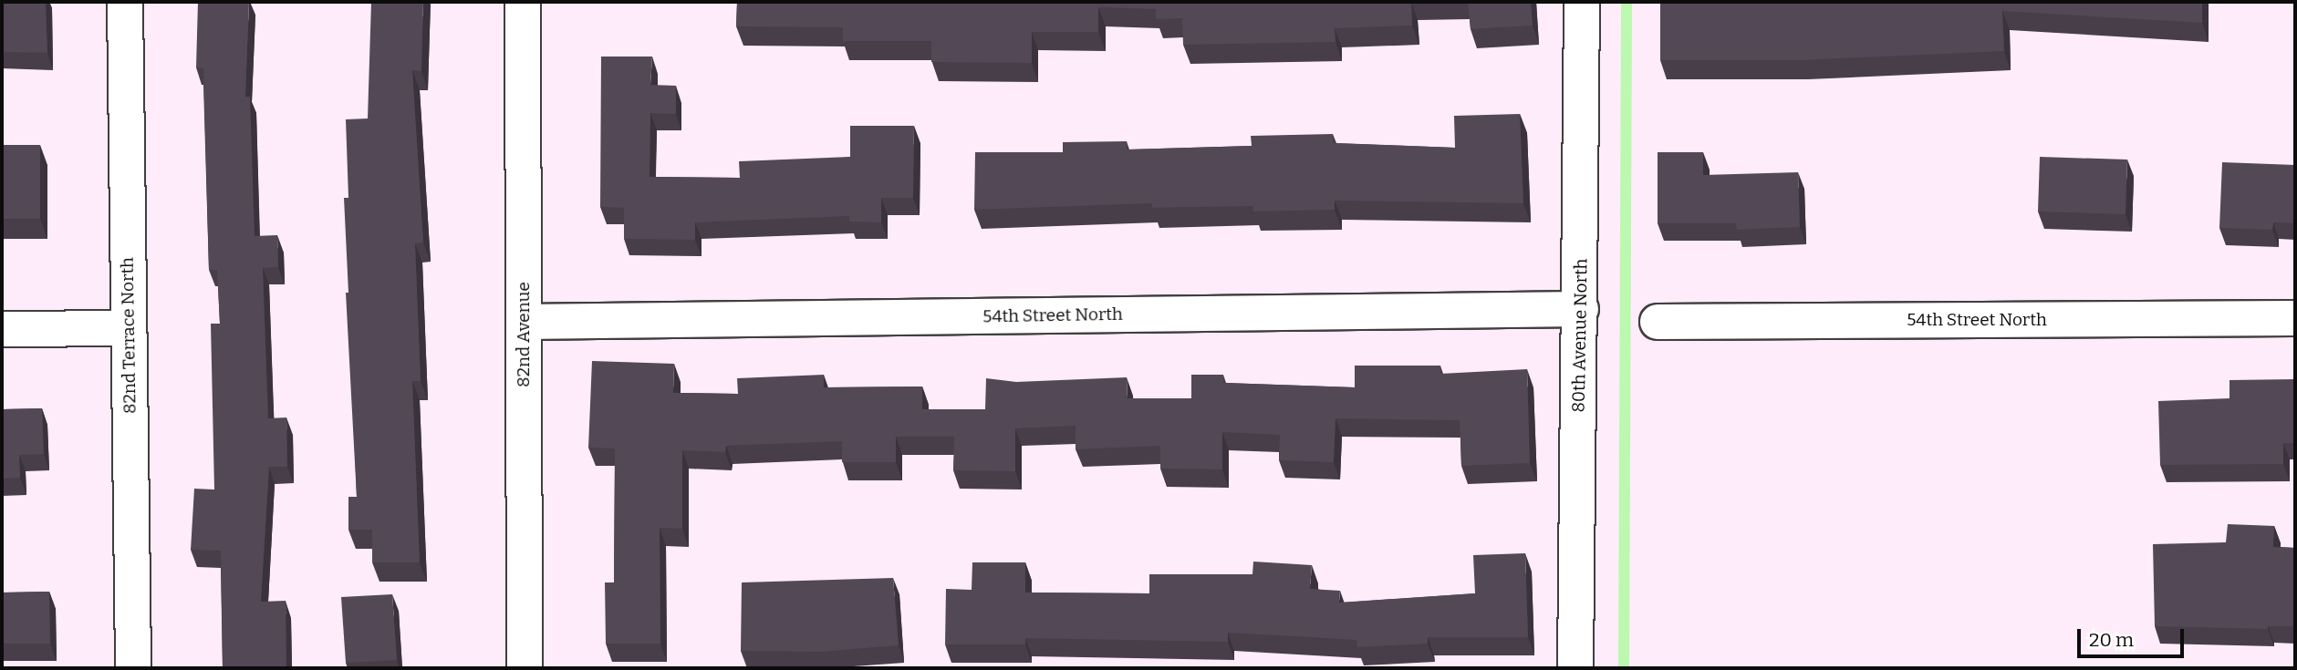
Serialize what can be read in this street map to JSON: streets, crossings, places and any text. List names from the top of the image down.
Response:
{
  "streets": {
    "street": [
      "54th Street North",
      "82nd Avenue",
      "82nd Terrace North",
      "80th Avenue North"
    ]
  },
  "crossings": [
    ["54th Street North", "82nd Avenue"],
    ["54th Street North", "80th Avenue North"]
  ],
  "scale_bar": "20 m"
}
